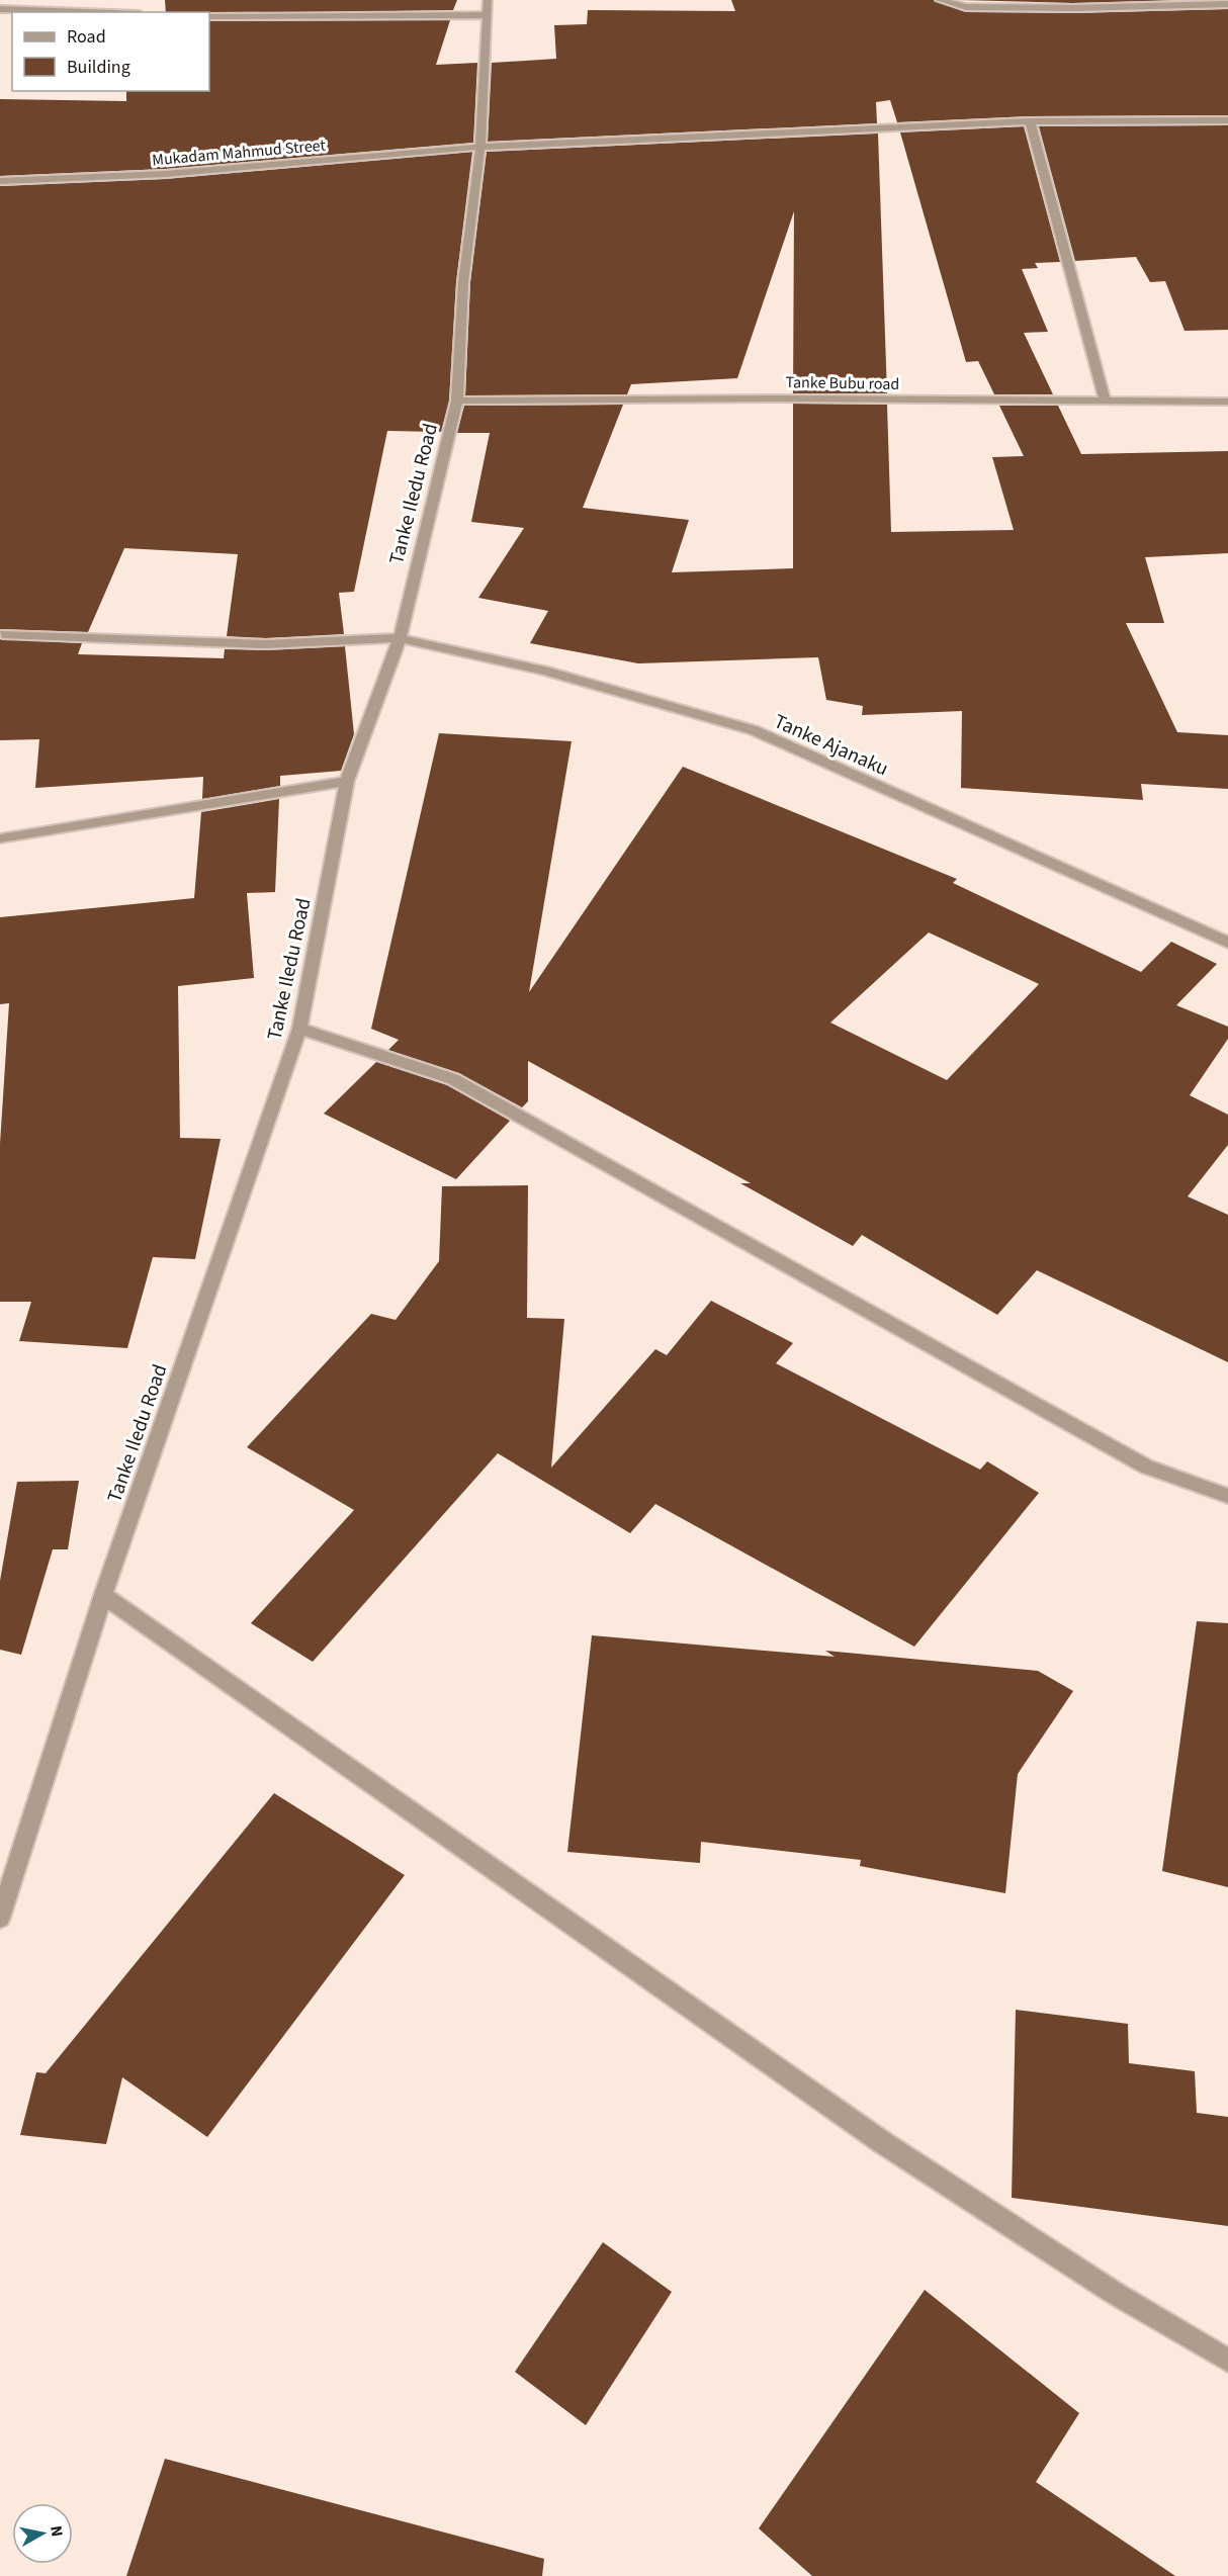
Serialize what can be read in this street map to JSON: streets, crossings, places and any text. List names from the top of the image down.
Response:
{
  "streets": {
    "street": [
      "Mukadam Mahmud Street",
      "Tanke Bubu road",
      "Tanke Iledu Road",
      "Tanke Ajanaku"
    ]
  },
  "crossings": [
    ["Mukadam Mahmud Street", "Tanke Iledu Road"],
    ["Tanke Bubu road", "Tanke Iledu Road"],
    ["Tanke Iledu Road", "Tanke Ajanaku"]
  ],
  "legend": ["Road", "Building"],
  "north": "right"
}
